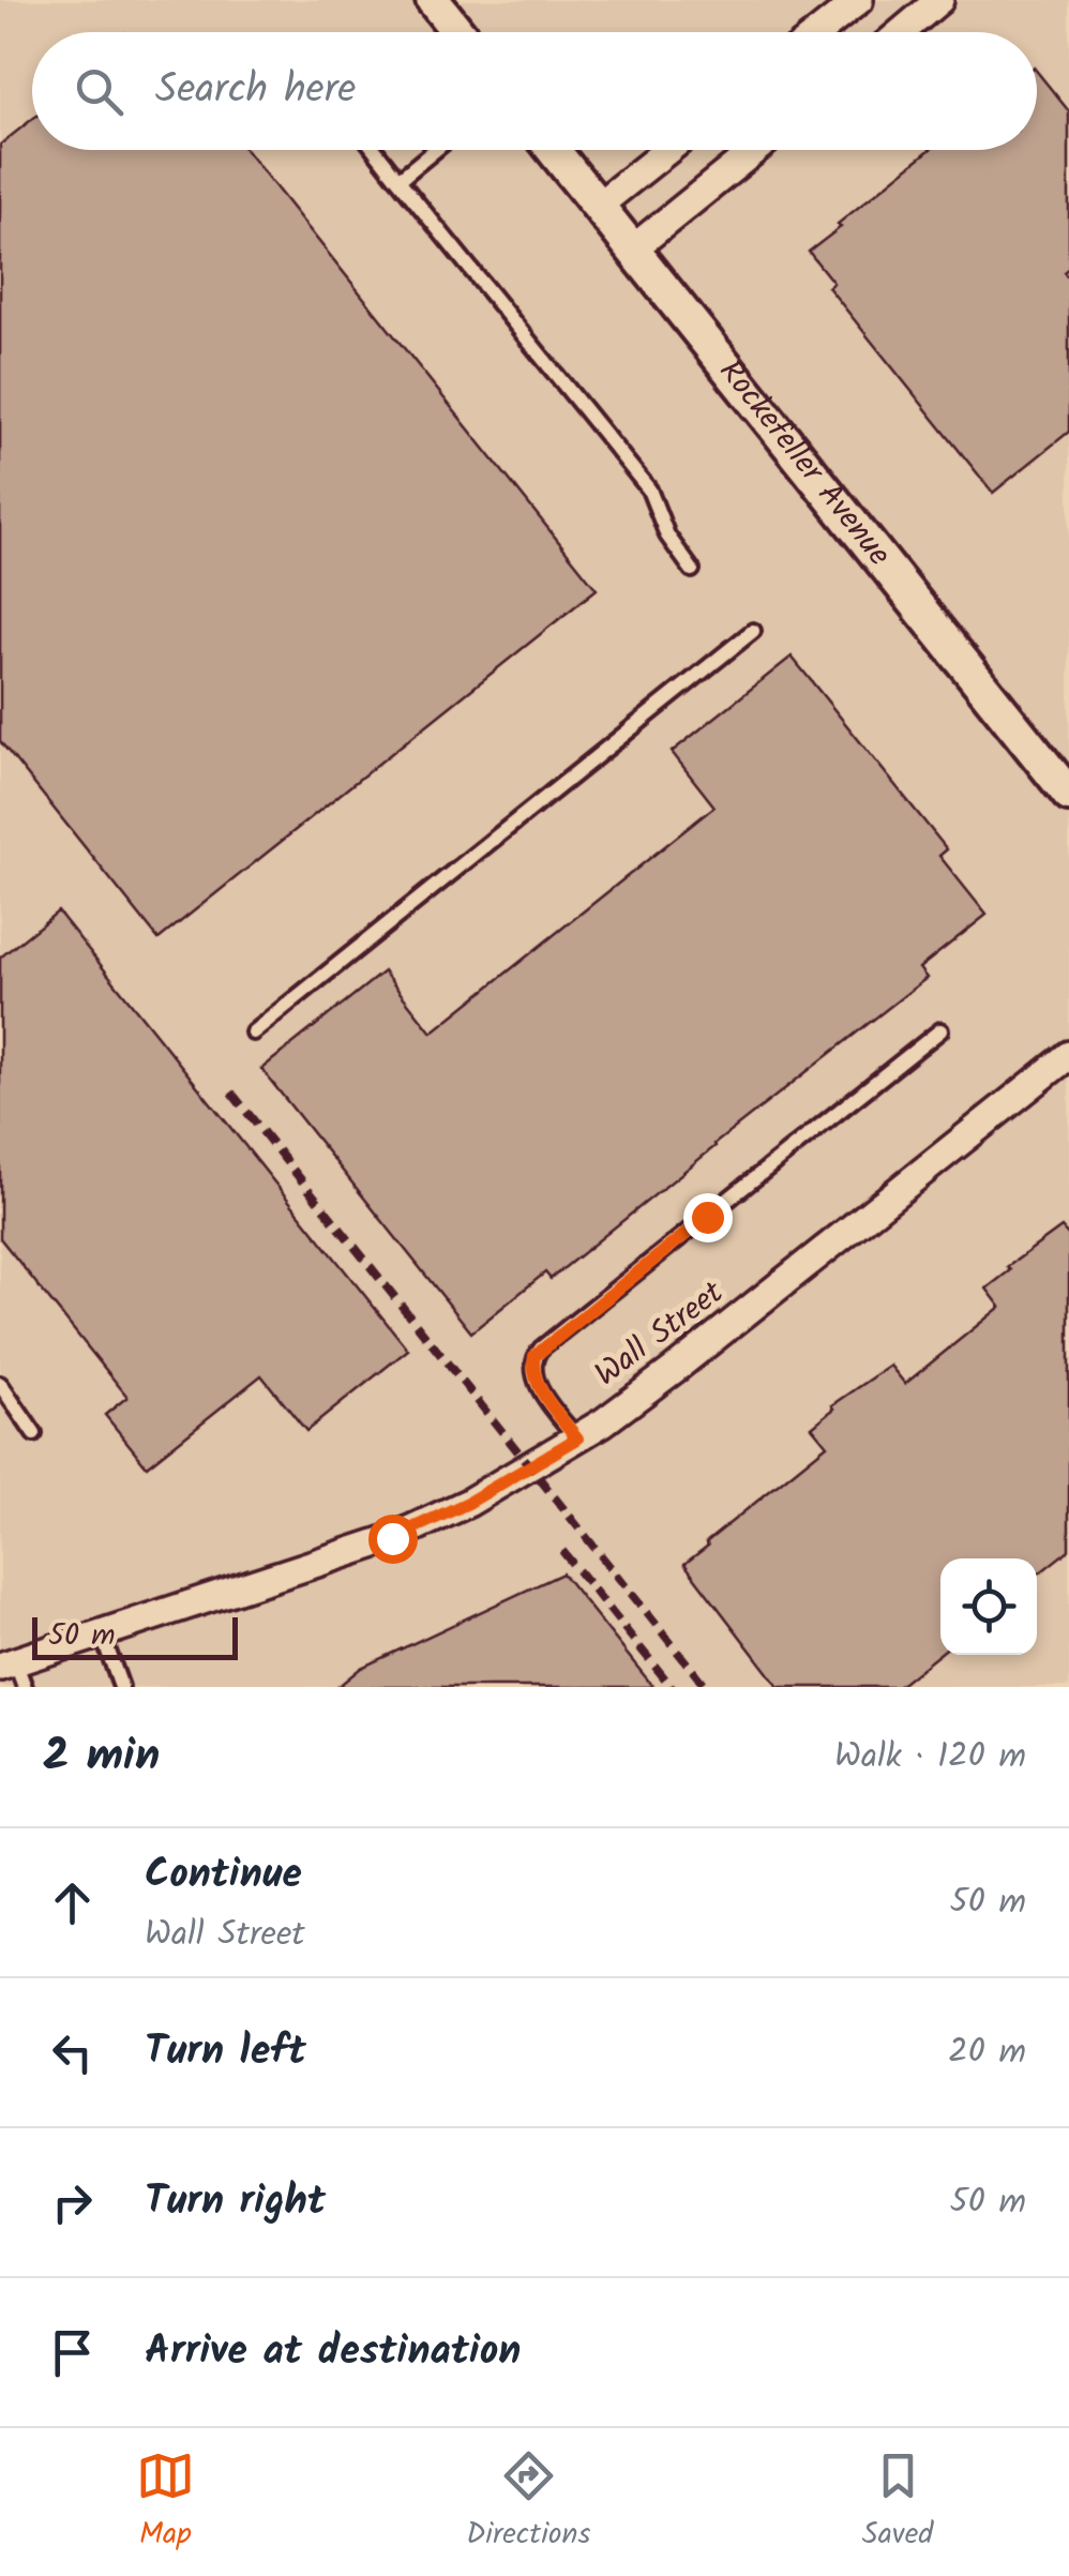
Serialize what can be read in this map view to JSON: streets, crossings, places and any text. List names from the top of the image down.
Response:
{
  "streets": {
    "street": ["Rockefeller Avenue", "Wall Street"]
  },
  "scale_bar": "50 m",
  "page": {
    "search": "Search here",
    "scale": "50 m",
    "heading": ["2 min", "Walk · 120 m"],
    "list": [
      ["Continue", "Wall Street", "50 m"],
      ["Turn left", "20 m"],
      ["Turn right", "50 m"],
      "Arrive at destination"
    ],
    "nav": ["Map", "Directions", "Saved"]
  }
}
